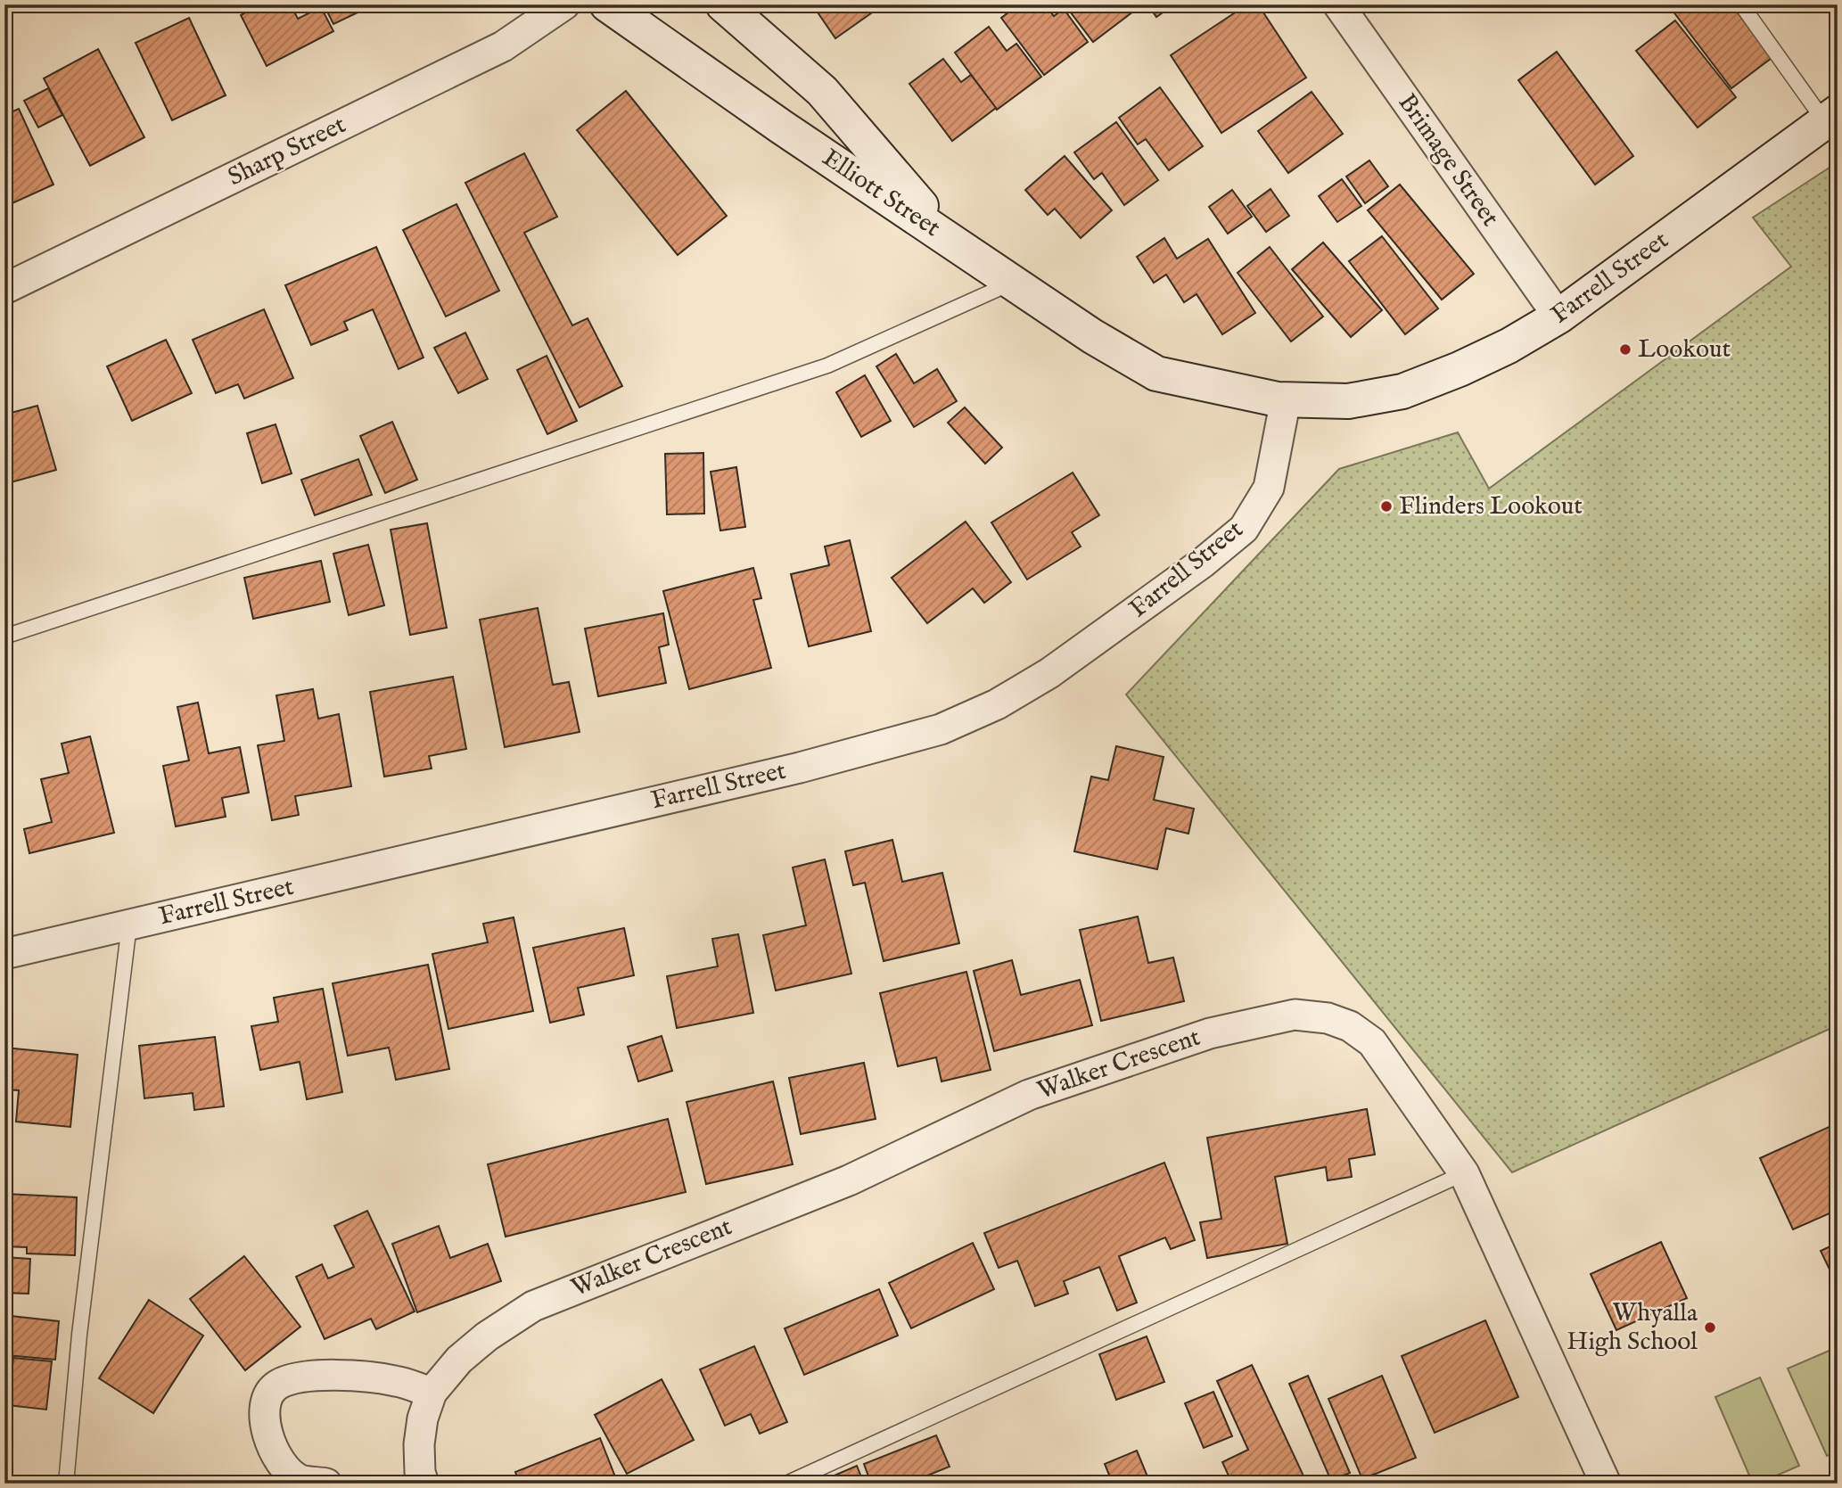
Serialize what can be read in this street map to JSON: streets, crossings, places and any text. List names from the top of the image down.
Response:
{
  "streets": {
    "main road": ["Elliott Street", "Farrell Street"],
    "street": ["Sharp Street", "Brimage Street", "Walker Crescent"]
  },
  "crossings": [
    ["Brimage Street", "Farrell Street"],
    ["Elliott Street", "Farrell Street"]
  ],
  "places": ["Lookout", "Flinders Lookout", "Whyalla High School"]
}
